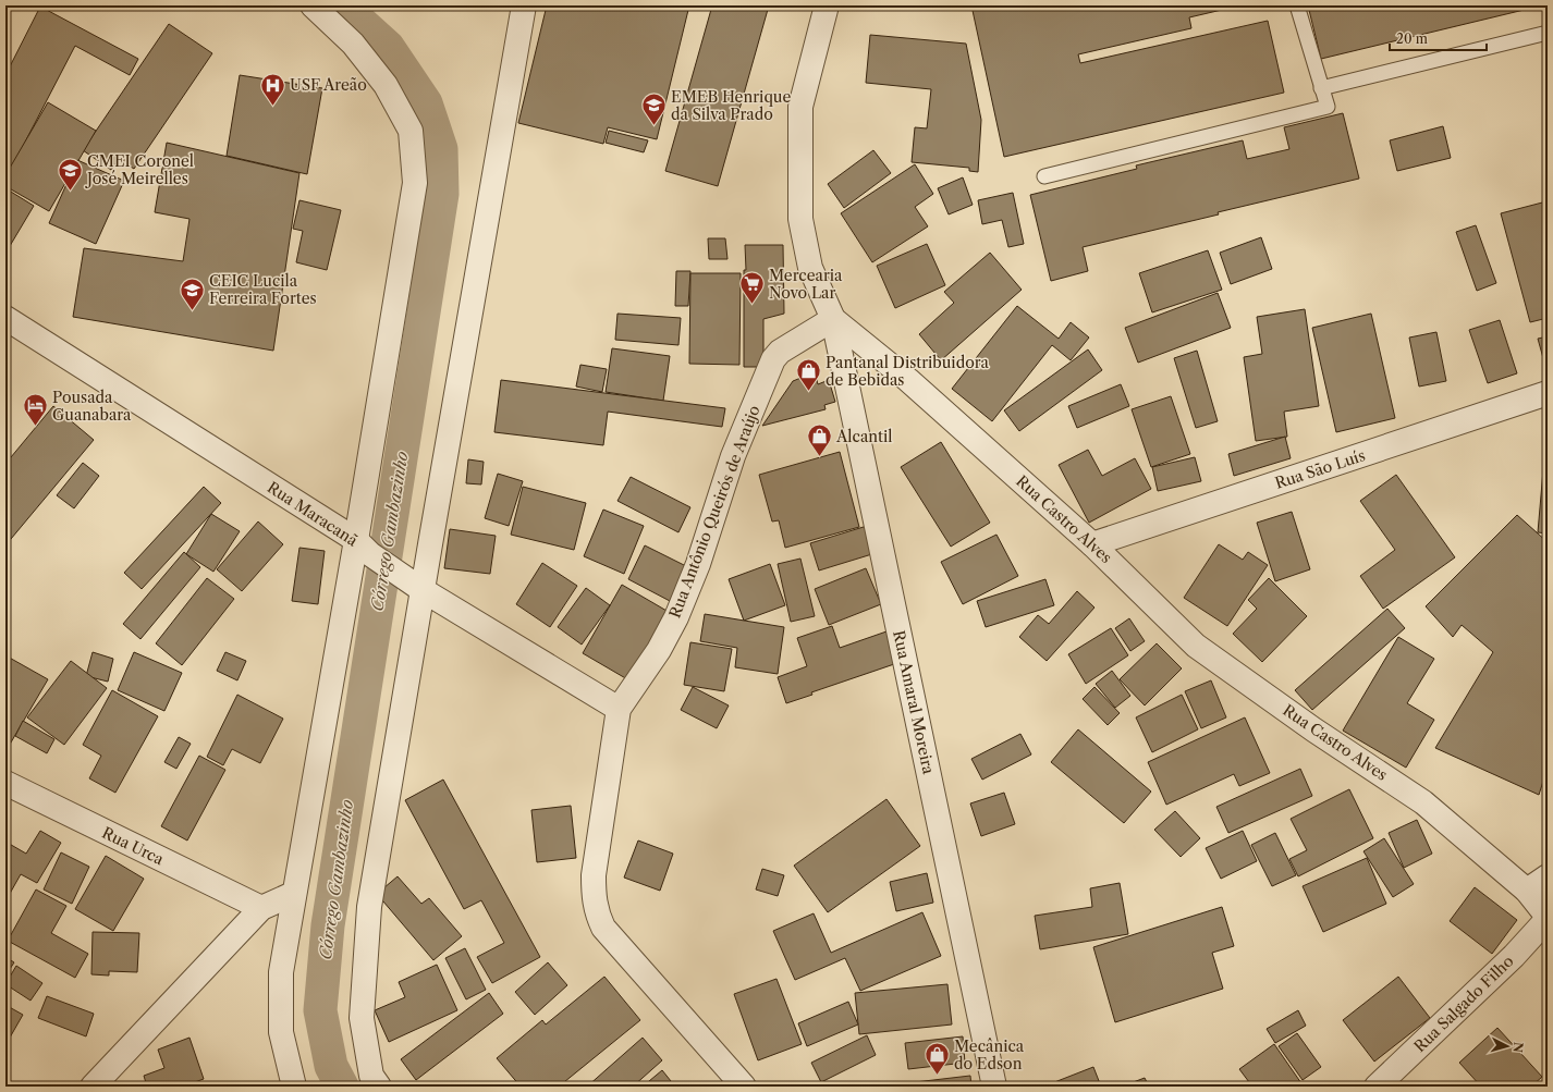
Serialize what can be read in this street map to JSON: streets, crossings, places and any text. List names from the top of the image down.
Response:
{
  "streets": {
    "street": [
      "Rua São Luís",
      "Rua Antônio Queirós de Araújo",
      "Rua Maracanã",
      "Rua Castro Alves",
      "Rua Amaral Moreira",
      "Rua Urca",
      "Rua Salgado Filho"
    ]
  },
  "crossings": [
    ["Rua São Luís", "Rua Castro Alves"],
    ["Rua Antônio Queirós de Araújo", "Rua Maracanã"],
    ["Rua Antônio Queirós de Araújo", "Rua Castro Alves"],
    ["Rua Antônio Queirós de Araújo", "Rua Amaral Moreira"],
    ["Rua Castro Alves", "Rua Amaral Moreira"],
    ["Rua Castro Alves", "Rua Salgado Filho"]
  ],
  "water": ["Córrego Gambazinho"],
  "places": {
    "hospital": ["USF Areão"],
    "school or university": ["EMEB Henrique da Silva Prado", "CMEI Coronel José Meirelles", "CEIC Lucila Ferreira Fortes"],
    "supermarket": ["Mercearia Novo Lar"],
    "shop": ["Pantanal Distribuidora de Bebidas", "Alcantil", "Mecânica do Edson"],
    "hotel": ["Pousada Guanabara"]
  },
  "scale_bar": "20 m",
  "north": "right"
}
